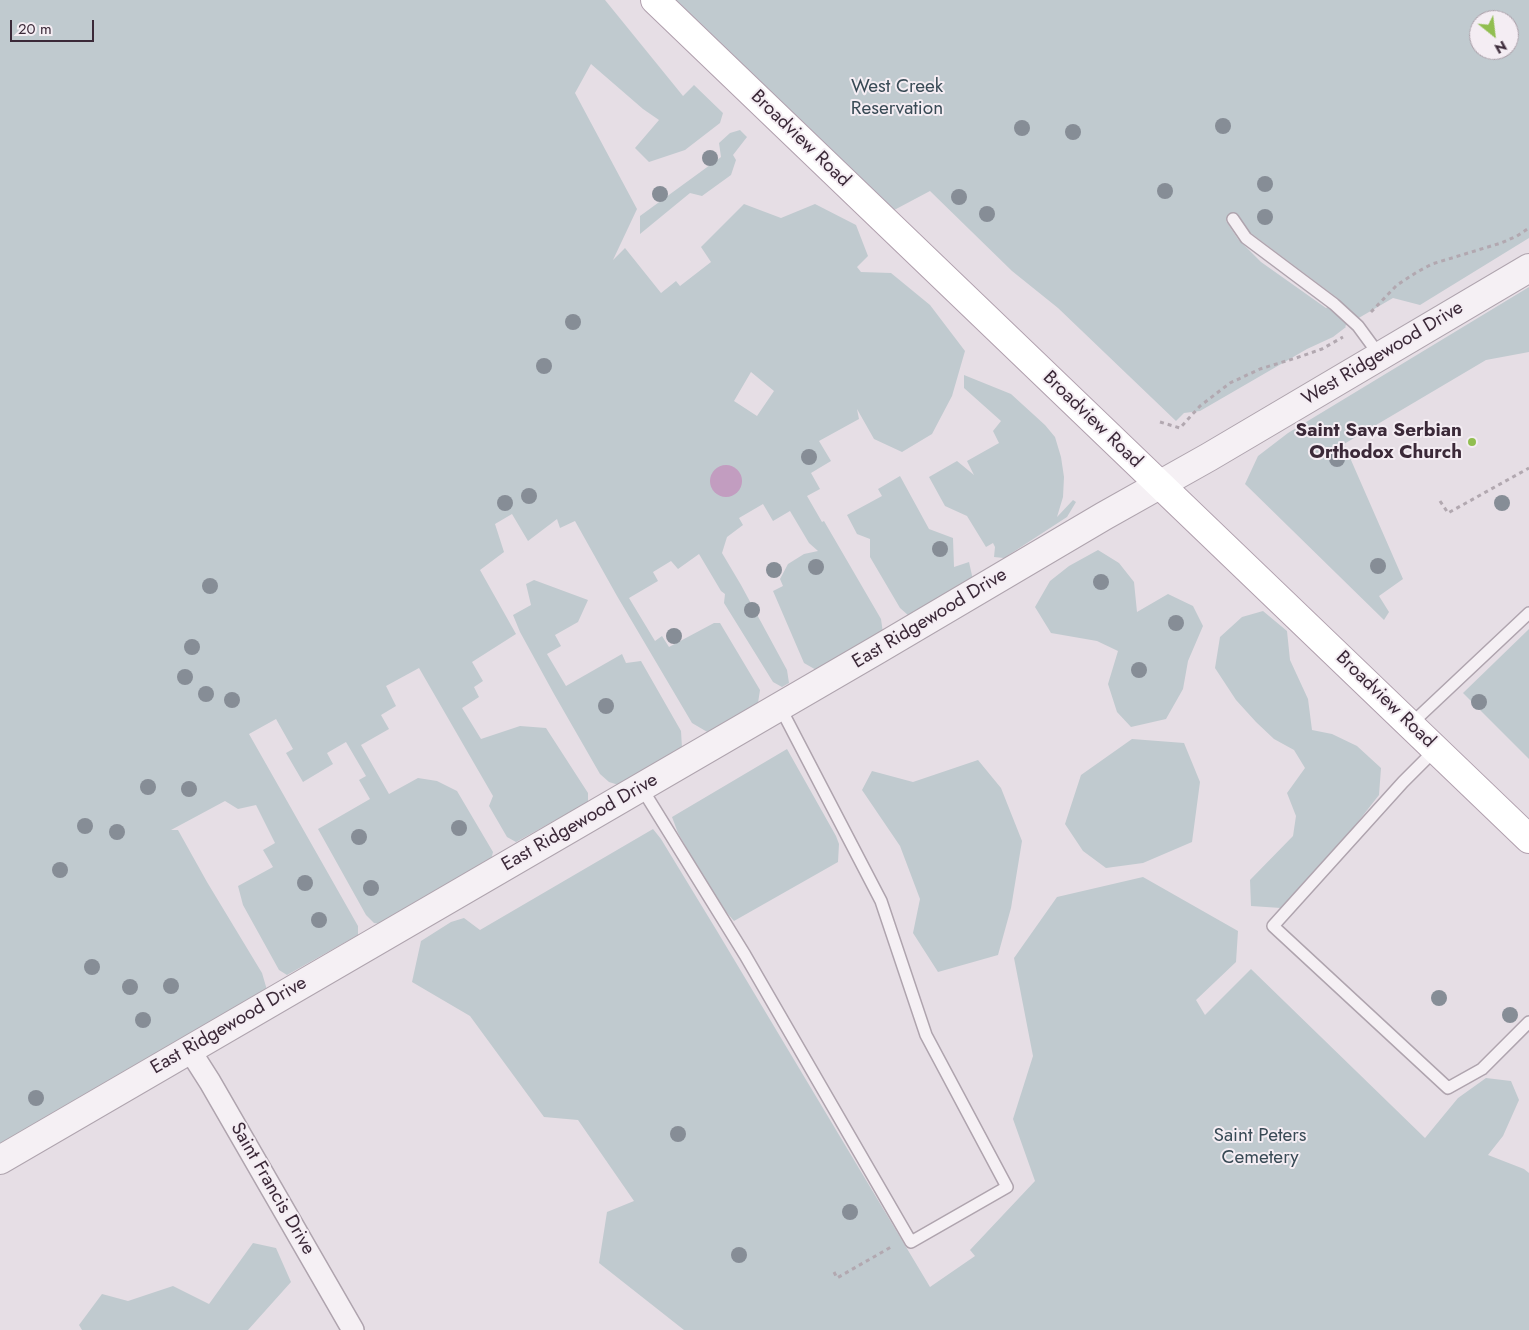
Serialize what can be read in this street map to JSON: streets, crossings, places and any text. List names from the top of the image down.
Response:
{
  "streets": {
    "main road": ["Broadview Road"],
    "street": ["West Ridgewood Drive", "East Ridgewood Drive", "Saint Francis Drive"]
  },
  "crossings": [
    ["Broadview Road", "West Ridgewood Drive"],
    ["Broadview Road", "East Ridgewood Drive"],
    ["West Ridgewood Drive", "East Ridgewood Drive"],
    ["East Ridgewood Drive", "Saint Francis Drive"]
  ],
  "parks": ["West Creek Reservation", "Saint Peters Cemetery"],
  "places": ["Saint Sava Serbian Orthodox Church"],
  "scale_bar": "20 m",
  "north": "bottom right"
}
